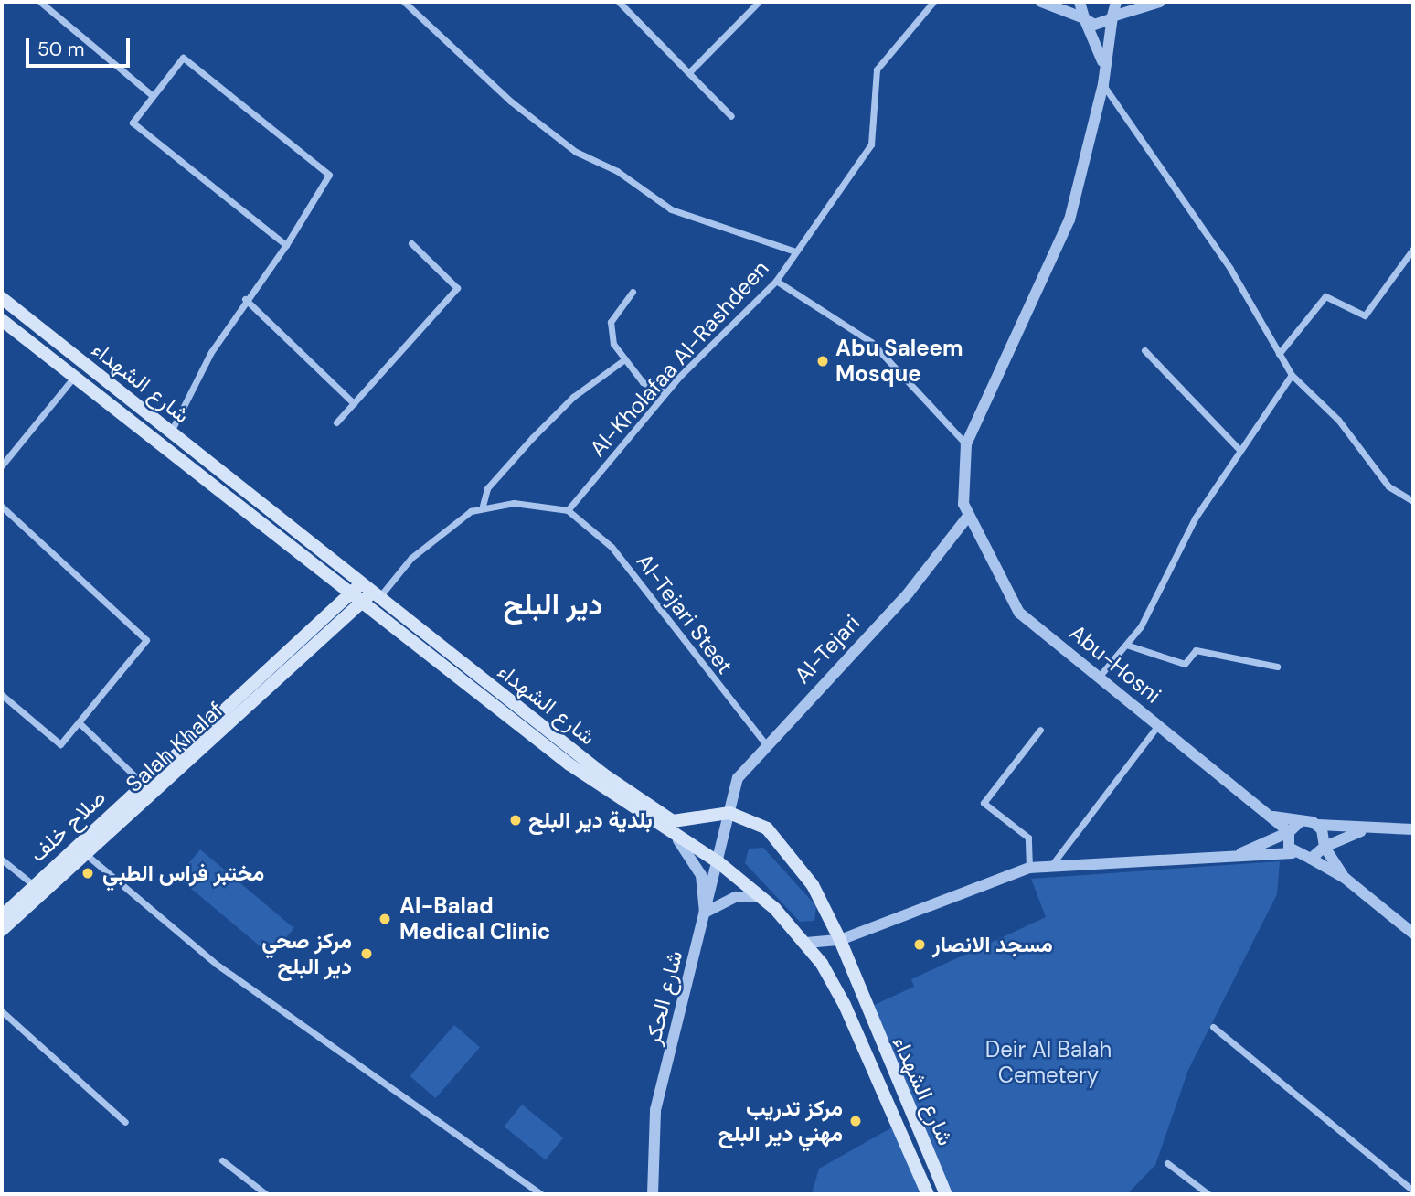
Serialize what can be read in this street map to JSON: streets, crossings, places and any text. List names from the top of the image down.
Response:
{
  "streets": {
    "main road": ["شارع الشهداء", "Salah Khalaf", "صلاح خلف"],
    "street": [
      "Al-Kholafaa Al-Rashdeen",
      "Al-Tejari Steet",
      "Al-Tejari",
      "Abu-Hosni",
      "شارع الحكر"
    ]
  },
  "crossings": [
    ["Al-Kholafaa Al-Rashdeen", "Al-Tejari Steet"],
    ["شارع الشهداء", "Al-Tejari"],
    ["شارع الشهداء", "Salah Khalaf"],
    ["شارع الشهداء", "صلاح خلف"],
    ["شارع الشهداء", "شارع الحكر"],
    ["Al-Tejari Steet", "Al-Tejari"],
    ["Al-Tejari", "Abu-Hosni"],
    ["Al-Tejari", "شارع الحكر"]
  ],
  "districts": ["دير البلح"],
  "parks": ["Deir Al Balah Cemetery"],
  "places": [
    "Abu Saleem Mosque",
    "بلدية دير البلح",
    "مختبر فراس الطبي",
    "Al-Balad Medical Clinic",
    "مسجد الانصار",
    "مركز صحي دير البلح",
    "مركز تدريب مهني دير البلح"
  ],
  "scale_bar": "50 m"
}
